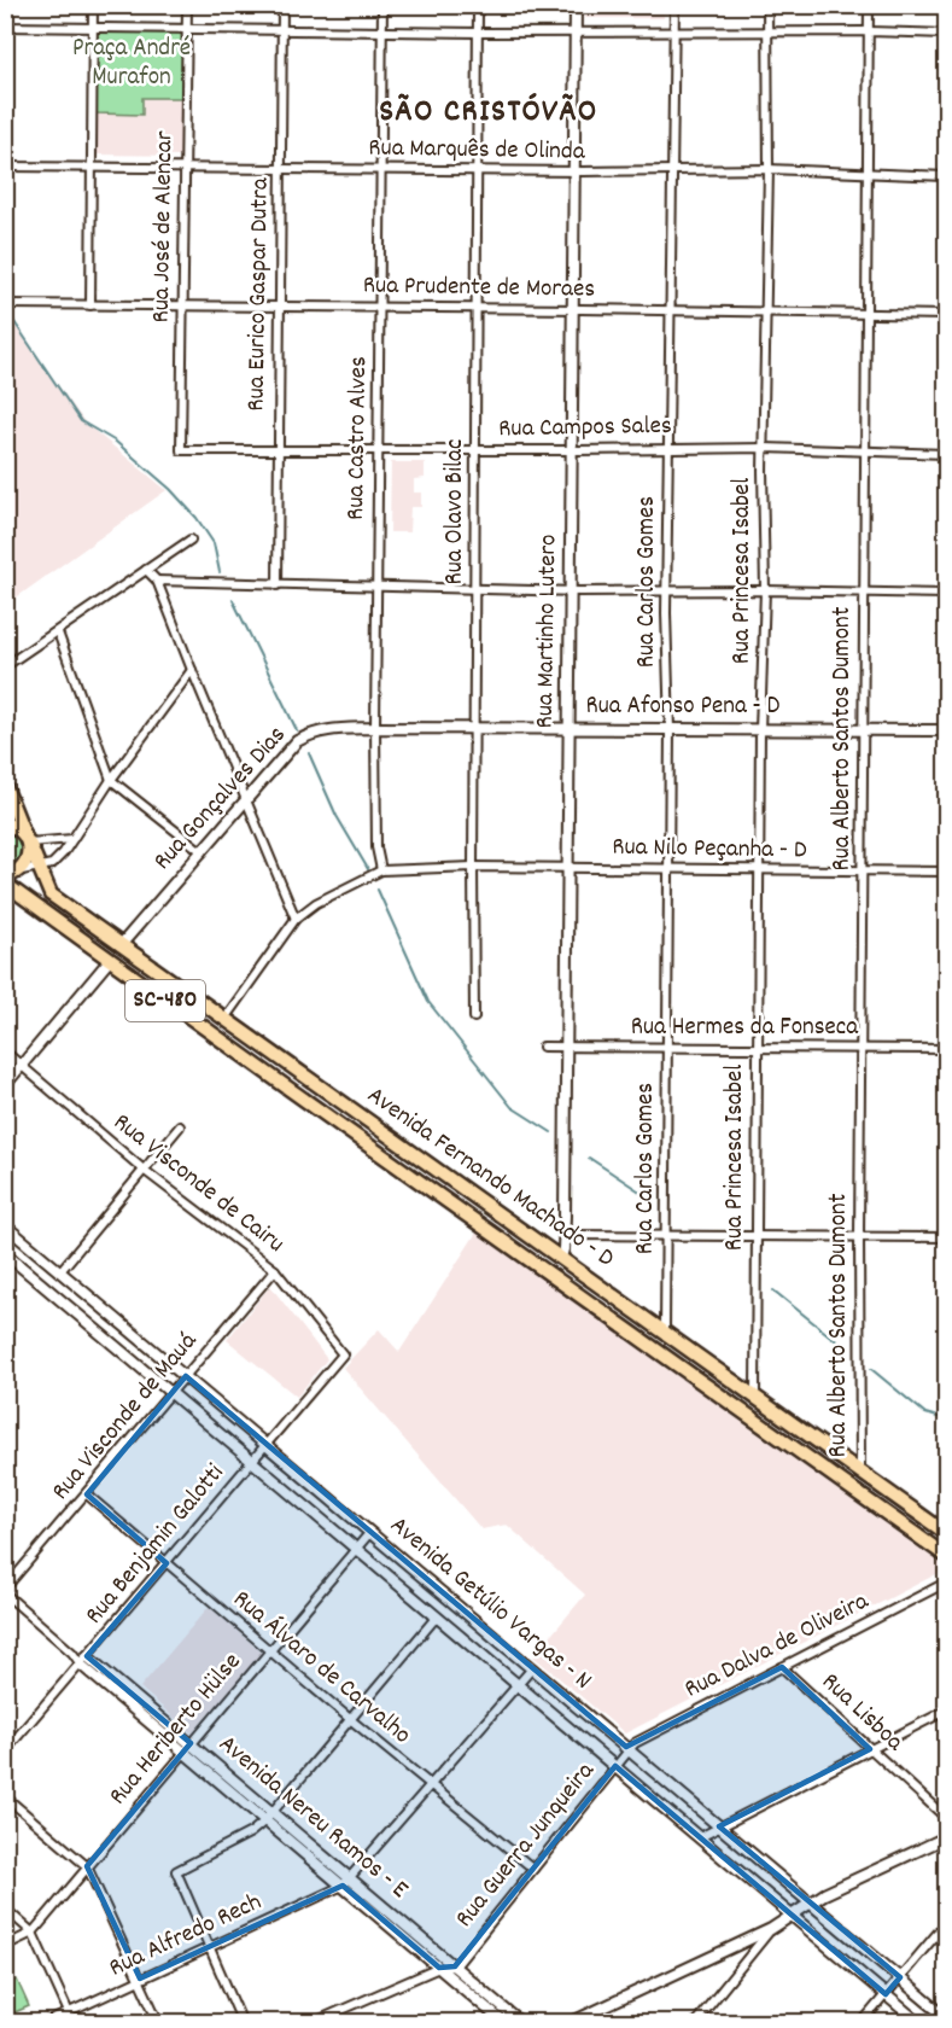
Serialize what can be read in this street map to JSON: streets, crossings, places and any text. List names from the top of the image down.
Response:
{
  "streets": {
    "main road": ["SC-480", "Avenida Fernando Machado - D"],
    "street": [
      "Rua Marquês de Olinda",
      "Rua José de Alencar",
      "Rua Prudente de Moraes",
      "Rua Eurico Gaspar Dutra",
      "Rua Campos Sales",
      "Rua Castro Alves",
      "Rua Olavo Bilac",
      "Rua Princesa Isabel",
      "Rua Carlos Gomes",
      "Rua Martinho Lutero",
      "Rua Afonso Pena - D",
      "Rua Alberto Santos Dumont",
      "Rua Gonçalves Dias",
      "Rua Nilo Peçanha - D",
      "Rua Hermes da Fonseca",
      "Rua Visconde de Cairu",
      "Rua Visconde de Mauá",
      "Rua Benjamin Galotti",
      "Avenida Getúlio Vargas - N",
      "Rua Dalva de Oliveira",
      "Rua Álvaro de Carvalho",
      "Rua Lisboa",
      "Rua Heriberto Hülse",
      "Avenida Nereu Ramos - E",
      "Rua Guerra Junqueira",
      "Rua Alfredo Rech"
    ]
  },
  "crossings": [
    ["Rua Marquês de Olinda", "Rua José de Alencar"],
    ["Rua Marquês de Olinda", "Rua Eurico Gaspar Dutra"],
    ["Rua Marquês de Olinda", "Rua Castro Alves"],
    ["Rua Marquês de Olinda", "Rua Olavo Bilac"],
    ["Rua Marquês de Olinda", "Rua Princesa Isabel"],
    ["Rua Marquês de Olinda", "Rua Carlos Gomes"],
    ["Rua Marquês de Olinda", "Rua Martinho Lutero"],
    ["Rua Marquês de Olinda", "Rua Alberto Santos Dumont"],
    ["Rua José de Alencar", "Rua Prudente de Moraes"],
    ["Rua José de Alencar", "Rua Campos Sales"],
    ["Rua Prudente de Moraes", "Rua Eurico Gaspar Dutra"],
    ["Rua Prudente de Moraes", "Rua Castro Alves"],
    ["Rua Prudente de Moraes", "Rua Olavo Bilac"],
    ["Rua Prudente de Moraes", "Rua Princesa Isabel"],
    ["Rua Prudente de Moraes", "Rua Carlos Gomes"],
    ["Rua Prudente de Moraes", "Rua Martinho Lutero"],
    ["Rua Prudente de Moraes", "Rua Alberto Santos Dumont"],
    ["Rua Eurico Gaspar Dutra", "Rua Campos Sales"],
    ["Rua Campos Sales", "Rua Castro Alves"],
    ["Rua Campos Sales", "Rua Olavo Bilac"],
    ["Rua Campos Sales", "Rua Princesa Isabel"],
    ["Rua Campos Sales", "Rua Carlos Gomes"],
    ["Rua Campos Sales", "Rua Martinho Lutero"],
    ["Rua Campos Sales", "Rua Alberto Santos Dumont"],
    ["Rua Castro Alves", "Rua Afonso Pena - D"],
    ["Rua Castro Alves", "Rua Gonçalves Dias"],
    ["Rua Castro Alves", "Rua Nilo Peçanha - D"],
    ["Rua Olavo Bilac", "Rua Afonso Pena - D"],
    ["Rua Olavo Bilac", "Rua Nilo Peçanha - D"],
    ["Rua Princesa Isabel", "Rua Afonso Pena - D"],
    ["Rua Princesa Isabel", "Rua Nilo Peçanha - D"],
    ["Rua Princesa Isabel", "Rua Hermes da Fonseca"],
    ["Rua Princesa Isabel", "Avenida Fernando Machado - D"],
    ["Rua Carlos Gomes", "Rua Afonso Pena - D"],
    ["Rua Carlos Gomes", "Rua Nilo Peçanha - D"],
    ["Rua Carlos Gomes", "Rua Hermes da Fonseca"],
    ["Rua Carlos Gomes", "Avenida Fernando Machado - D"],
    ["Rua Martinho Lutero", "Rua Afonso Pena - D"],
    ["Rua Martinho Lutero", "Rua Nilo Peçanha - D"],
    ["Rua Martinho Lutero", "Rua Hermes da Fonseca"],
    ["Rua Martinho Lutero", "Avenida Fernando Machado - D"],
    ["Rua Afonso Pena - D", "Rua Alberto Santos Dumont"],
    ["Rua Afonso Pena - D", "Rua Gonçalves Dias"],
    ["Rua Alberto Santos Dumont", "Rua Nilo Peçanha - D"],
    ["Rua Alberto Santos Dumont", "Rua Hermes da Fonseca"],
    ["Rua Alberto Santos Dumont", "Avenida Fernando Machado - D"],
    ["Rua Gonçalves Dias", "Avenida Fernando Machado - D"],
    ["Rua Visconde de Cairu", "Rua Visconde de Mauá"],
    ["Rua Visconde de Cairu", "Rua Benjamin Galotti"],
    ["Rua Visconde de Mauá", "Avenida Getúlio Vargas - N"],
    ["Rua Visconde de Mauá", "Rua Álvaro de Carvalho"],
    ["Rua Visconde de Mauá", "Avenida Nereu Ramos - E"],
    ["Rua Benjamin Galotti", "Avenida Getúlio Vargas - N"],
    ["Rua Benjamin Galotti", "Rua Álvaro de Carvalho"],
    ["Rua Benjamin Galotti", "Avenida Nereu Ramos - E"],
    ["Avenida Getúlio Vargas - N", "Rua Dalva de Oliveira"],
    ["Avenida Getúlio Vargas - N", "Rua Heriberto Hülse"],
    ["Avenida Getúlio Vargas - N", "Rua Guerra Junqueira"],
    ["Rua Dalva de Oliveira", "Rua Lisboa"],
    ["Rua Dalva de Oliveira", "Rua Guerra Junqueira"],
    ["Rua Álvaro de Carvalho", "Rua Heriberto Hülse"],
    ["Rua Álvaro de Carvalho", "Rua Guerra Junqueira"],
    ["Rua Heriberto Hülse", "Avenida Nereu Ramos - E"],
    ["Avenida Nereu Ramos - E", "Rua Guerra Junqueira"],
    ["Avenida Nereu Ramos - E", "Rua Alfredo Rech"]
  ],
  "districts": ["SÃO CRISTÓVÃO"],
  "parks": ["Praça André Murafon"]
}
